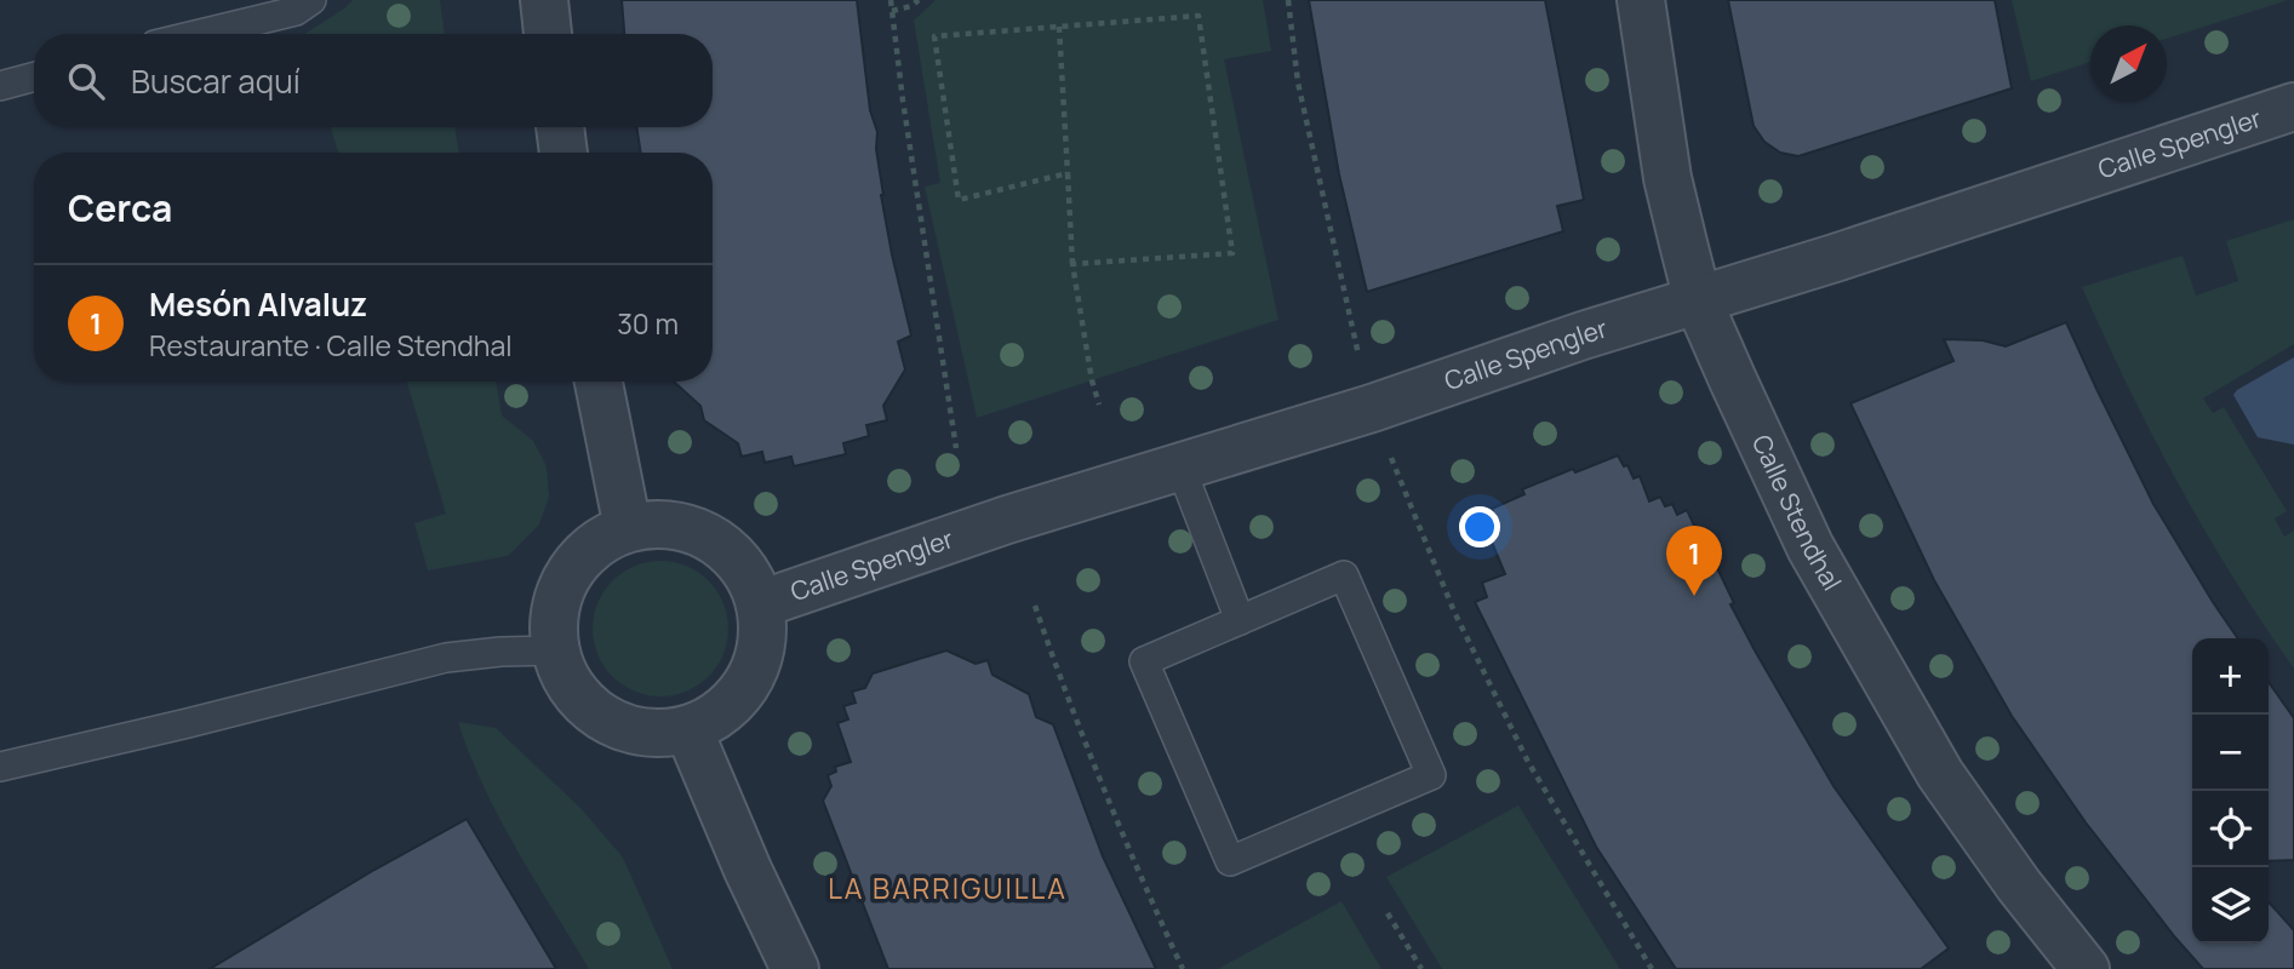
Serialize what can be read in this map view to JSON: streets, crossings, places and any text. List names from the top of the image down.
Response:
{
  "streets": {
    "street": ["Calle Spengler", "Calle Stendhal"]
  },
  "crossings": [
    ["Calle Spengler", "Calle Stendhal"]
  ],
  "districts": ["LA BARRIGUILLA"],
  "north": "top right",
  "page": {
    "search": "Buscar aquí",
    "heading": "Cerca",
    "list": [
      {
        "mark": "1",
        "name": "Mesón Alvaluz",
        "note": "Restaurante · Calle Stendhal",
        "value": "30 m"
      }
    ],
    "pins": "1",
    "map_buttons": ["+", "−"]
  }
}
